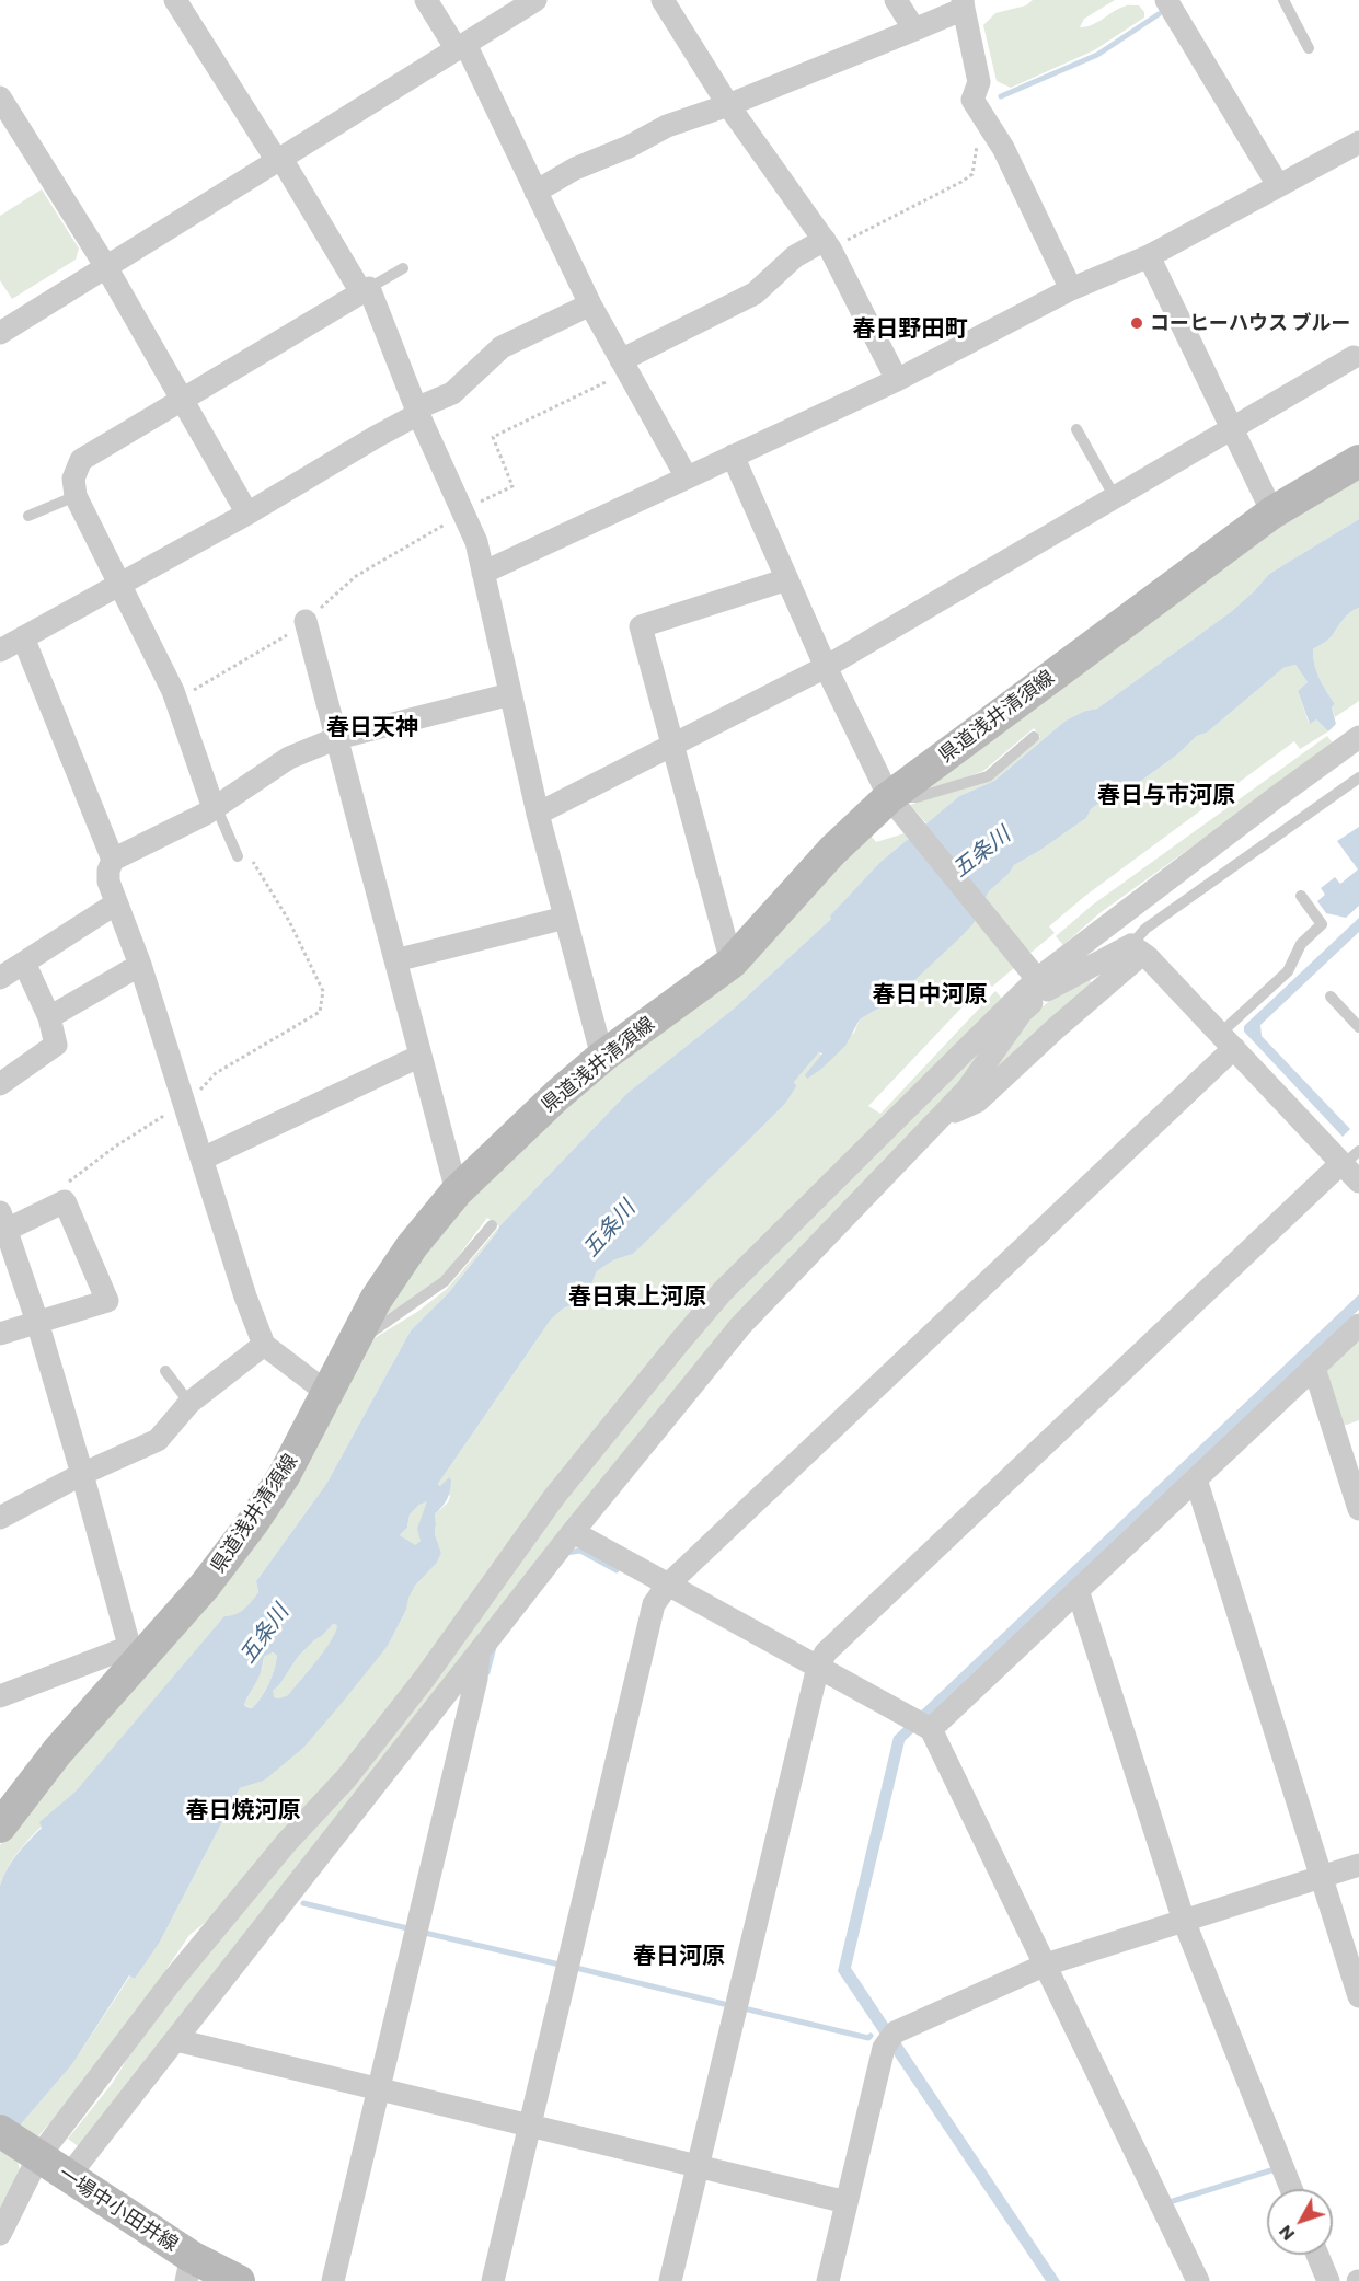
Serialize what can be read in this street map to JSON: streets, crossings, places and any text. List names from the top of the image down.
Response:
{
  "streets": {
    "main road": ["県道浅井清須線", "一場中小田井線"]
  },
  "districts": [
    "春日野田町",
    "春日天神",
    "春日与市河原",
    "春日中河原",
    "春日東上河原",
    "春日焼河原",
    "春日河原"
  ],
  "water": ["五条川"],
  "places": ["コーヒーハウス ブルー"],
  "north": "bottom left"
}
